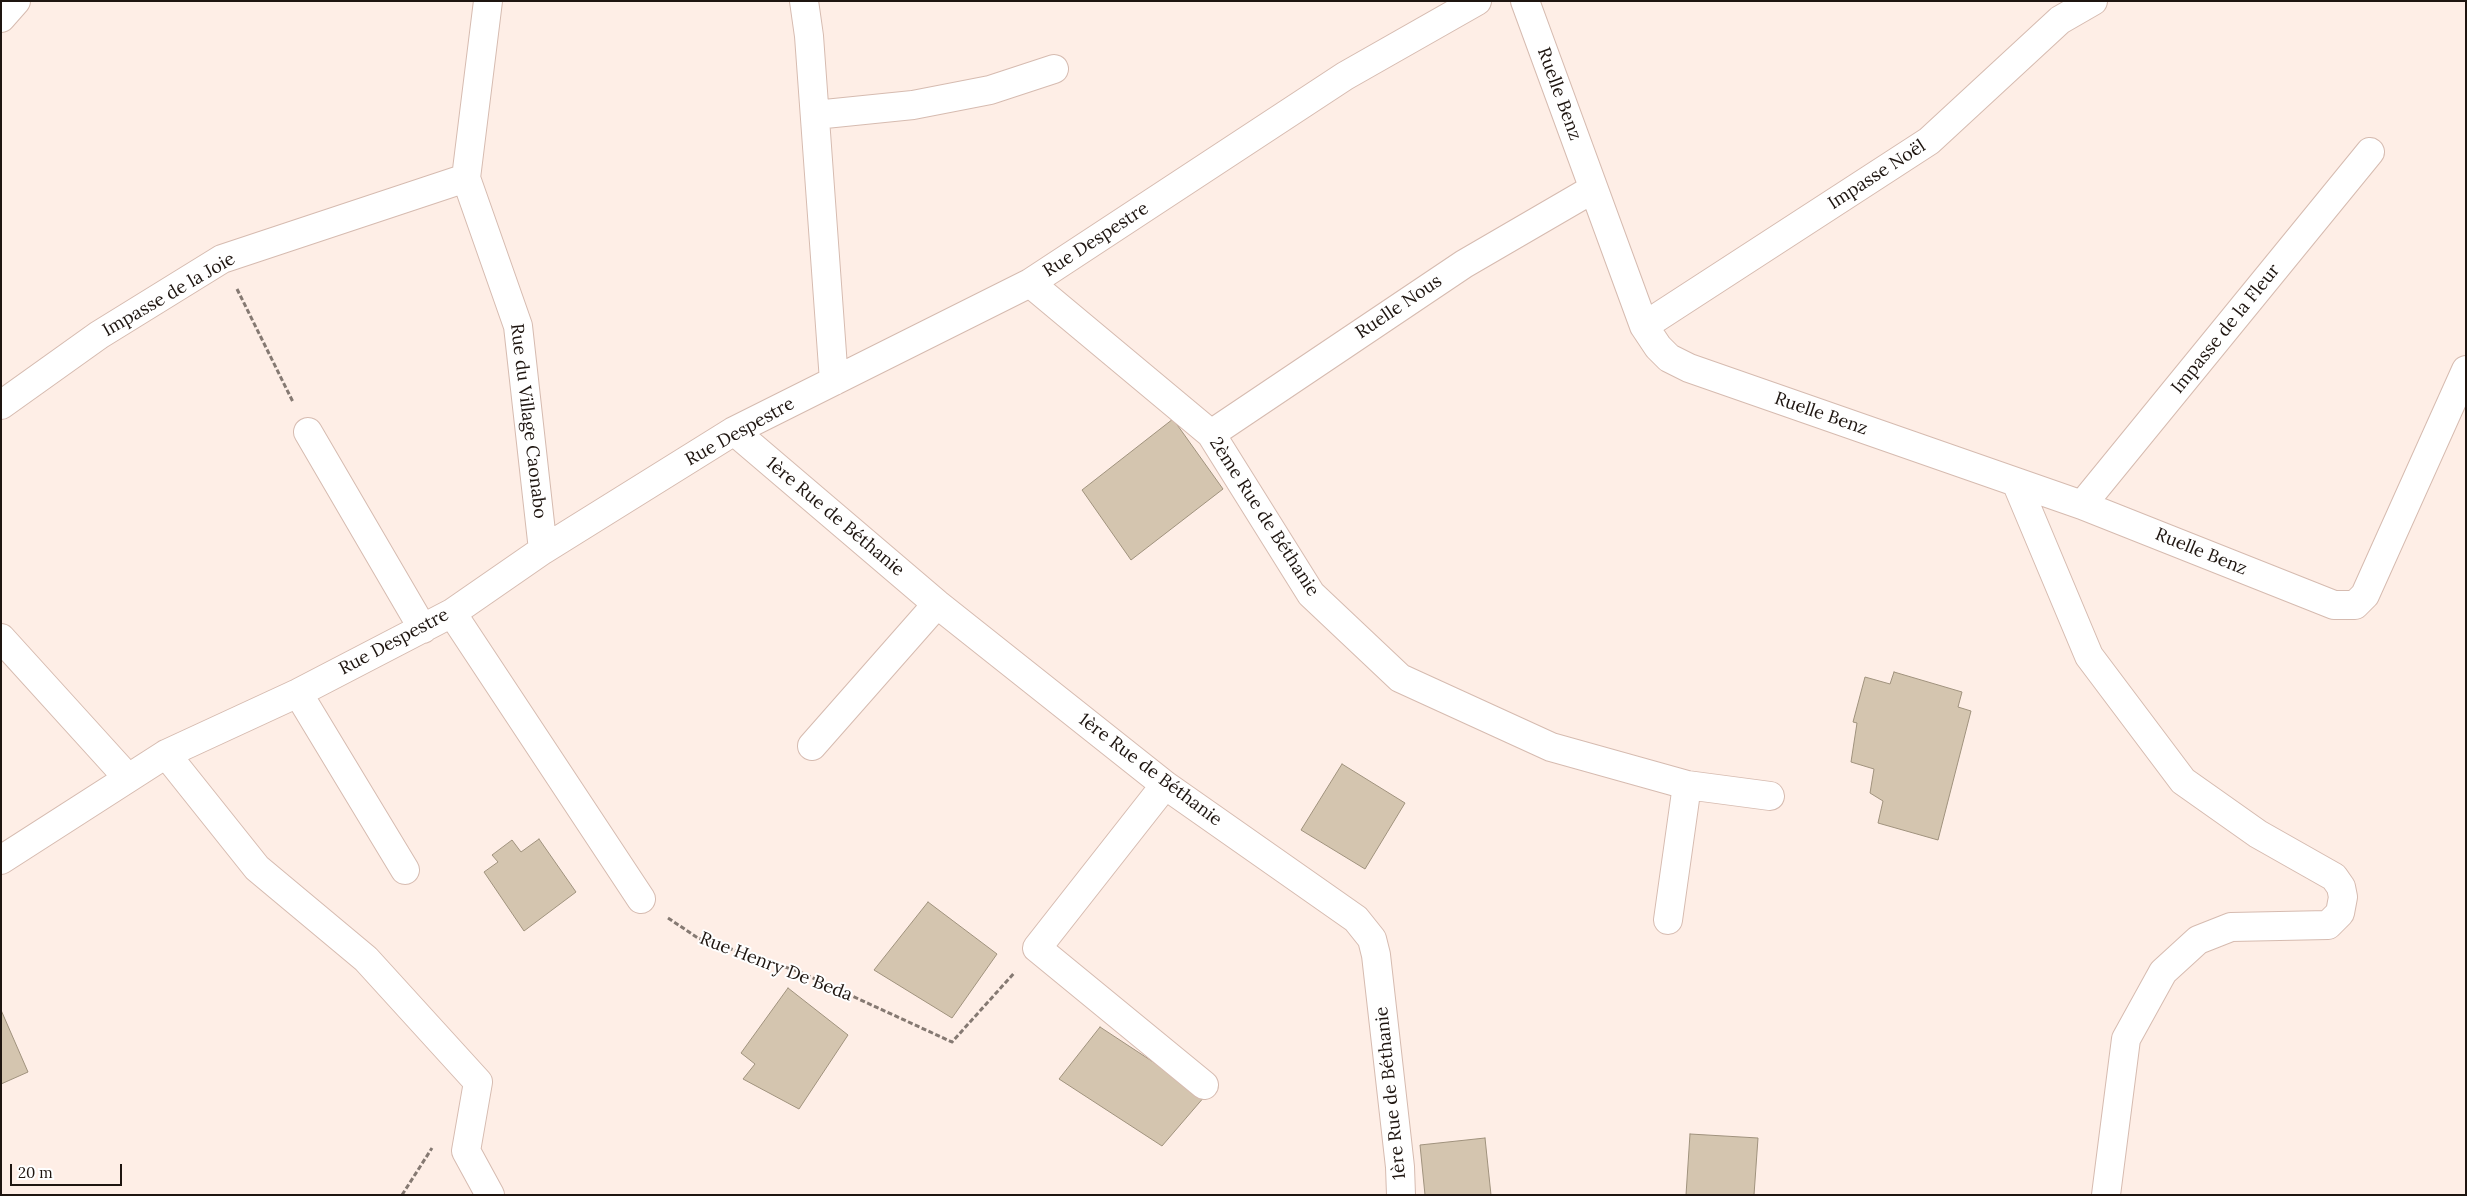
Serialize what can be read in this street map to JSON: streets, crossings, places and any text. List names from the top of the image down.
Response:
{
  "streets": {
    "street": [
      "Ruelle Benz",
      "Impasse Noël",
      "Rue Despestre",
      "Impasse de la Joie",
      "Ruelle Nous",
      "Impasse de la Fleur",
      "Rue du Village Caonabo",
      "1ère Rue de Béthanie",
      "2ème Rue de Béthanie"
    ],
    "path": ["Rue Henry De Beda"]
  },
  "crossings": [
    ["Ruelle Benz", "Impasse Noël"],
    ["Ruelle Benz", "Ruelle Nous"],
    ["Ruelle Benz", "Impasse de la Fleur"],
    ["Rue Despestre", "Rue du Village Caonabo"],
    ["Rue Despestre", "1ère Rue de Béthanie"],
    ["Rue Despestre", "2ème Rue de Béthanie"],
    ["Impasse de la Joie", "Rue du Village Caonabo"],
    ["Ruelle Nous", "2ème Rue de Béthanie"]
  ],
  "scale_bar": "20 m"
}
